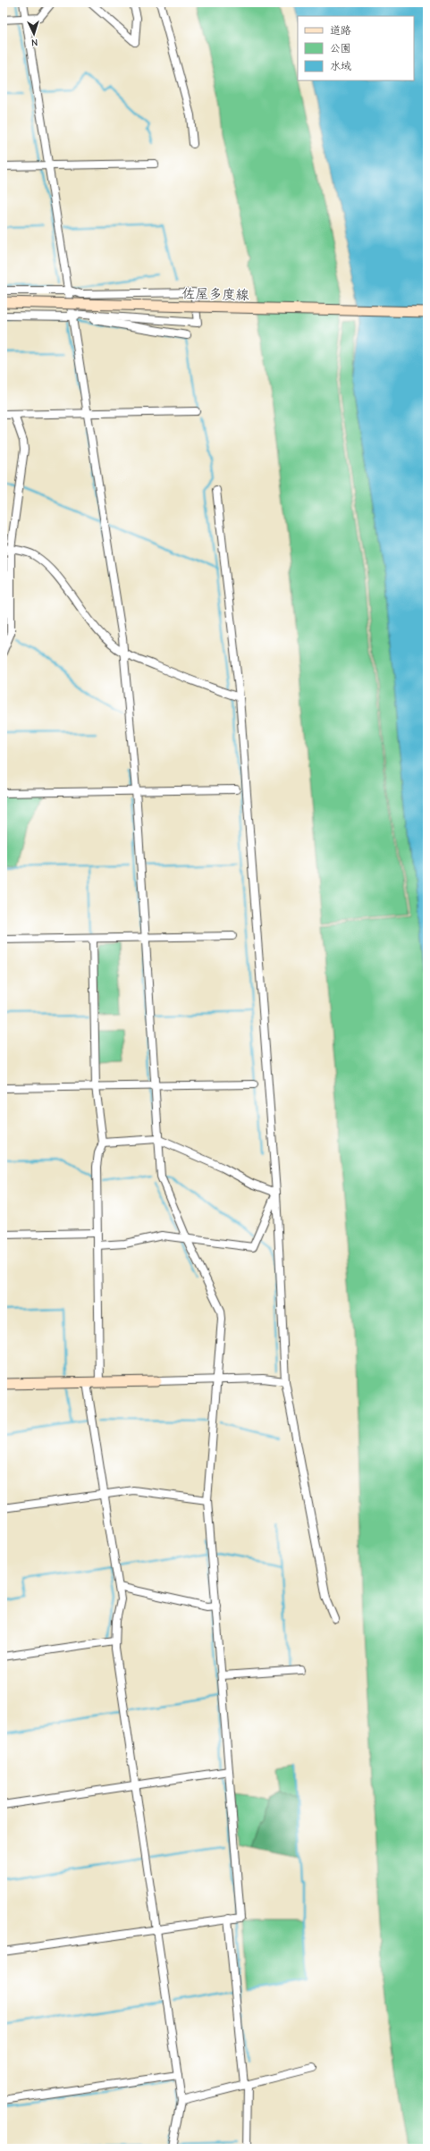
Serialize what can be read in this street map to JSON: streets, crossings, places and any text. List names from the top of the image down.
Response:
{
  "streets": {
    "main road": ["佐屋多度線"]
  },
  "legend": ["道路", "公園", "水域"],
  "north": "bottom"
}
